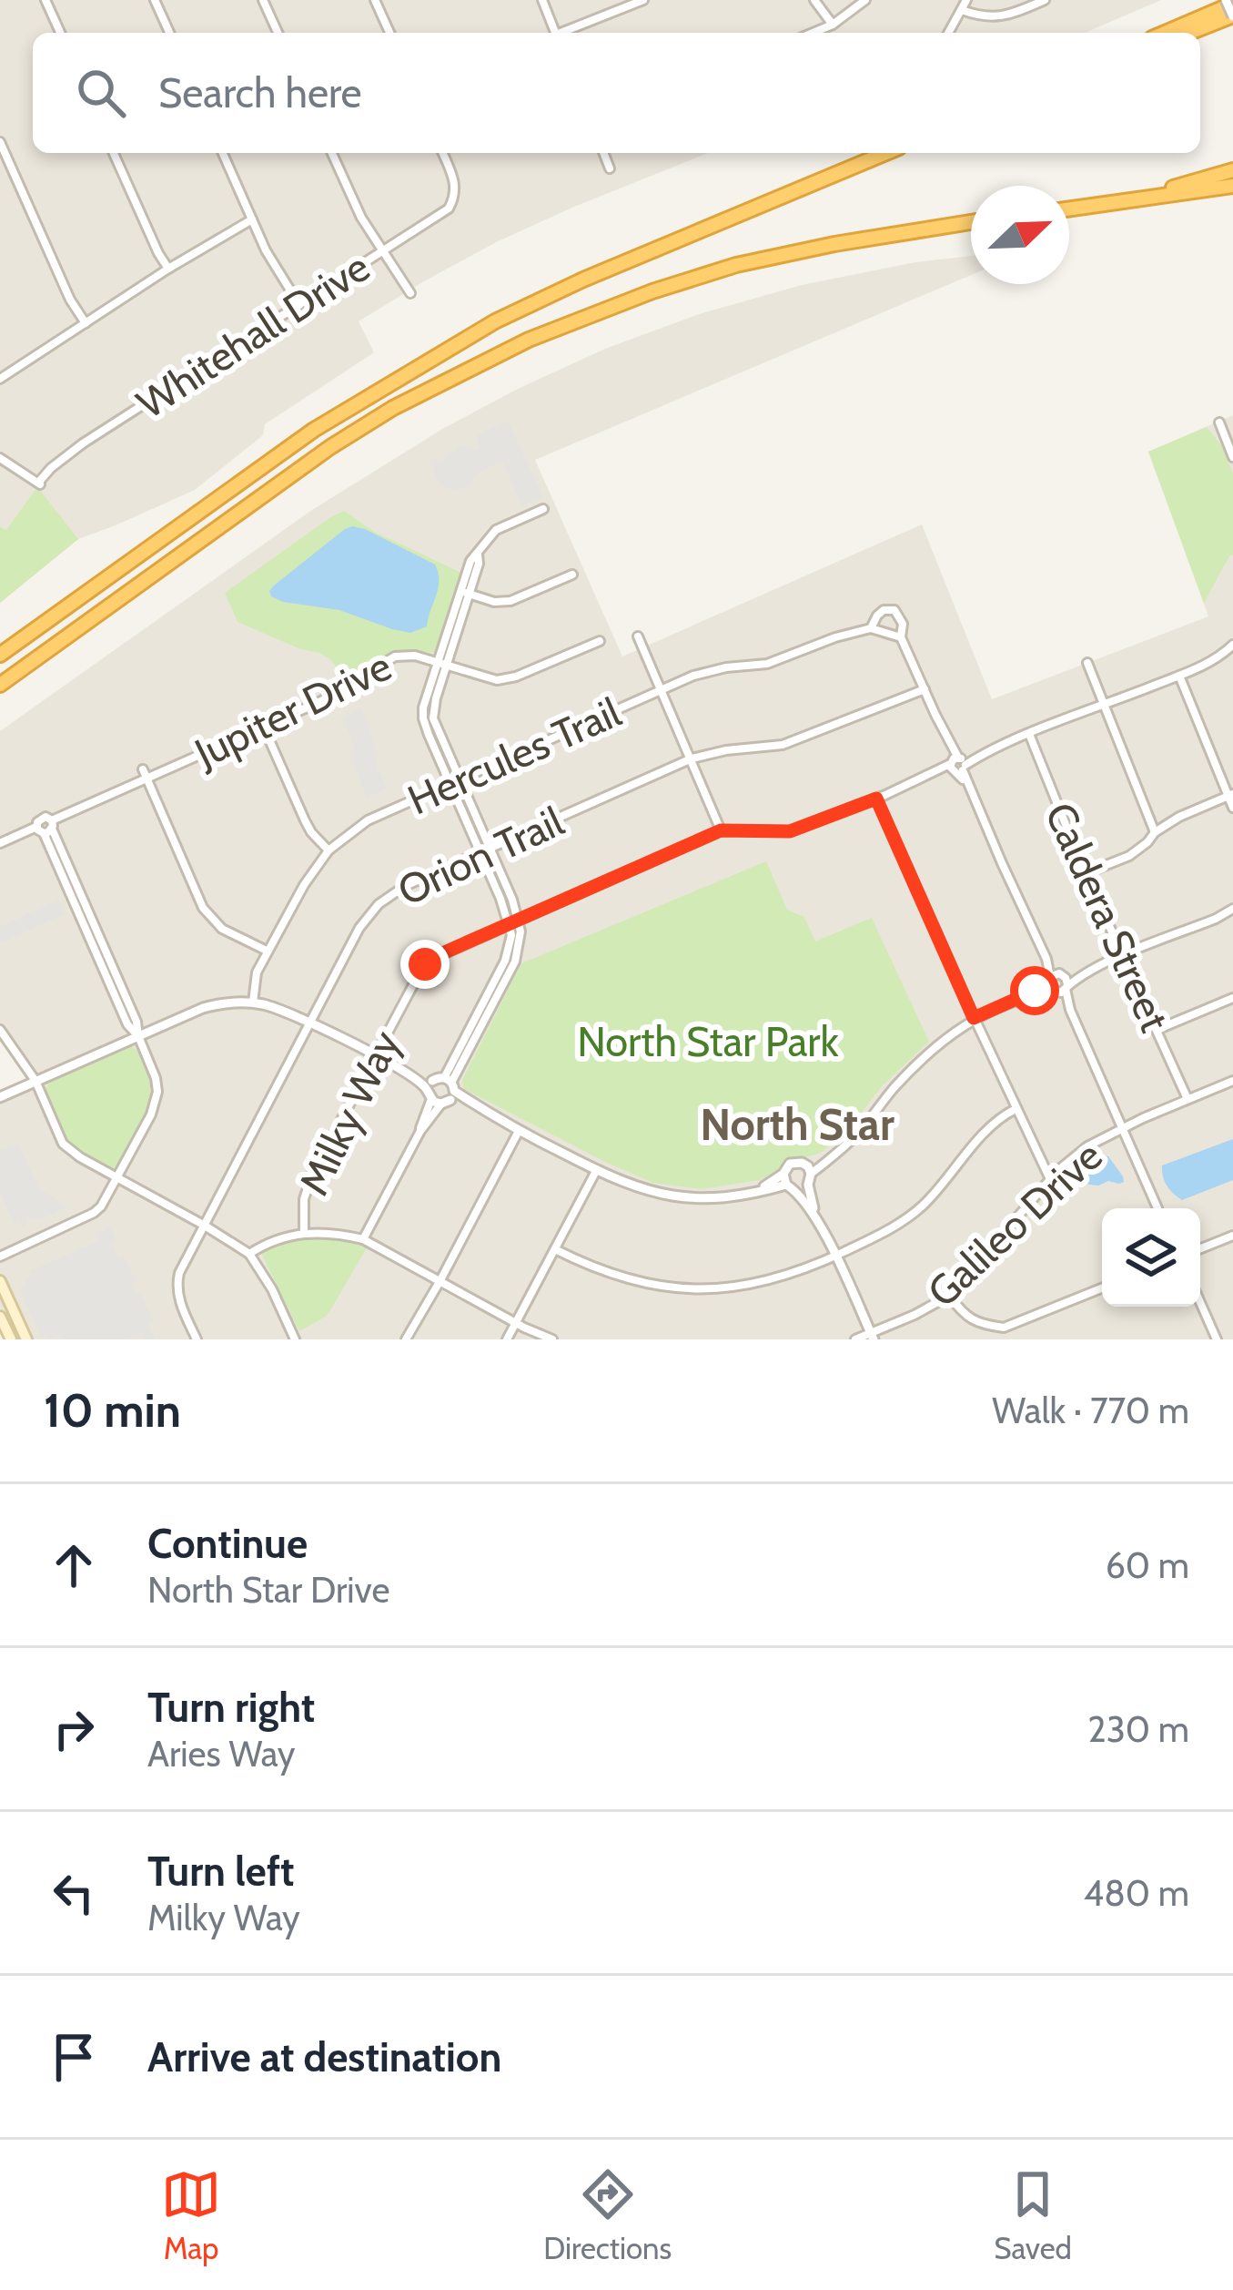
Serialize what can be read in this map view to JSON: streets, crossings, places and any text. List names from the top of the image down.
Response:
{
  "streets": {
    "street": [
      "Whitehall Drive",
      "Jupiter Drive",
      "Hercules Trail",
      "Orion Trail",
      "Caldera Street",
      "Milky Way",
      "Galileo Drive"
    ]
  },
  "crossings": [
    ["Caldera Street", "Milky Way"],
    ["Caldera Street", "Galileo Drive"]
  ],
  "districts": ["North Star"],
  "parks": ["North Star Park"],
  "north": "top right",
  "page": {
    "search": "Search here",
    "heading": ["10 min", "Walk · 770 m"],
    "list": [
      ["Continue", "North Star Drive", "60 m"],
      ["Turn right", "Aries Way", "230 m"],
      ["Turn left", "Milky Way", "480 m"],
      "Arrive at destination"
    ],
    "nav": ["Map", "Directions", "Saved"]
  }
}
